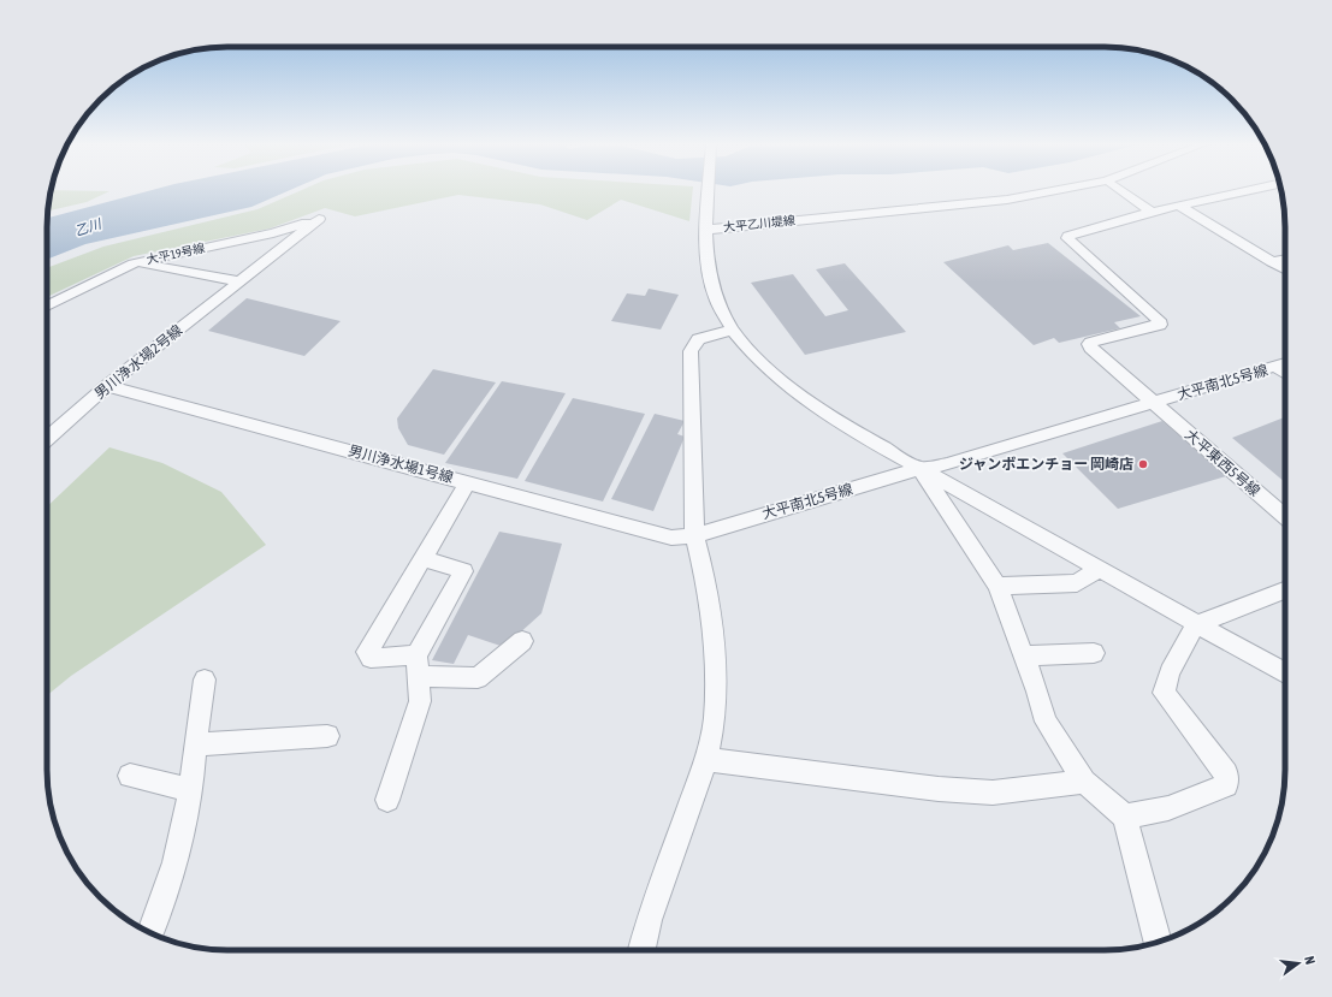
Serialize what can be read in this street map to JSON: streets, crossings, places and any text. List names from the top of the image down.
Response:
{
  "streets": {
    "street": [
      "大平乙川堤線",
      "大平19号線",
      "男川浄水場2号線",
      "大平南北5号線",
      "大平東西5号線",
      "男川浄水場1号線"
    ]
  },
  "crossings": [
    ["大平19号線", "男川浄水場2号線"],
    ["男川浄水場2号線", "男川浄水場1号線"],
    ["大平南北5号線", "大平東西5号線"],
    ["大平南北5号線", "男川浄水場1号線"]
  ],
  "water": ["乙川"],
  "places": ["ジャンボエンチョー 岡崎店"],
  "north": "right"
}
